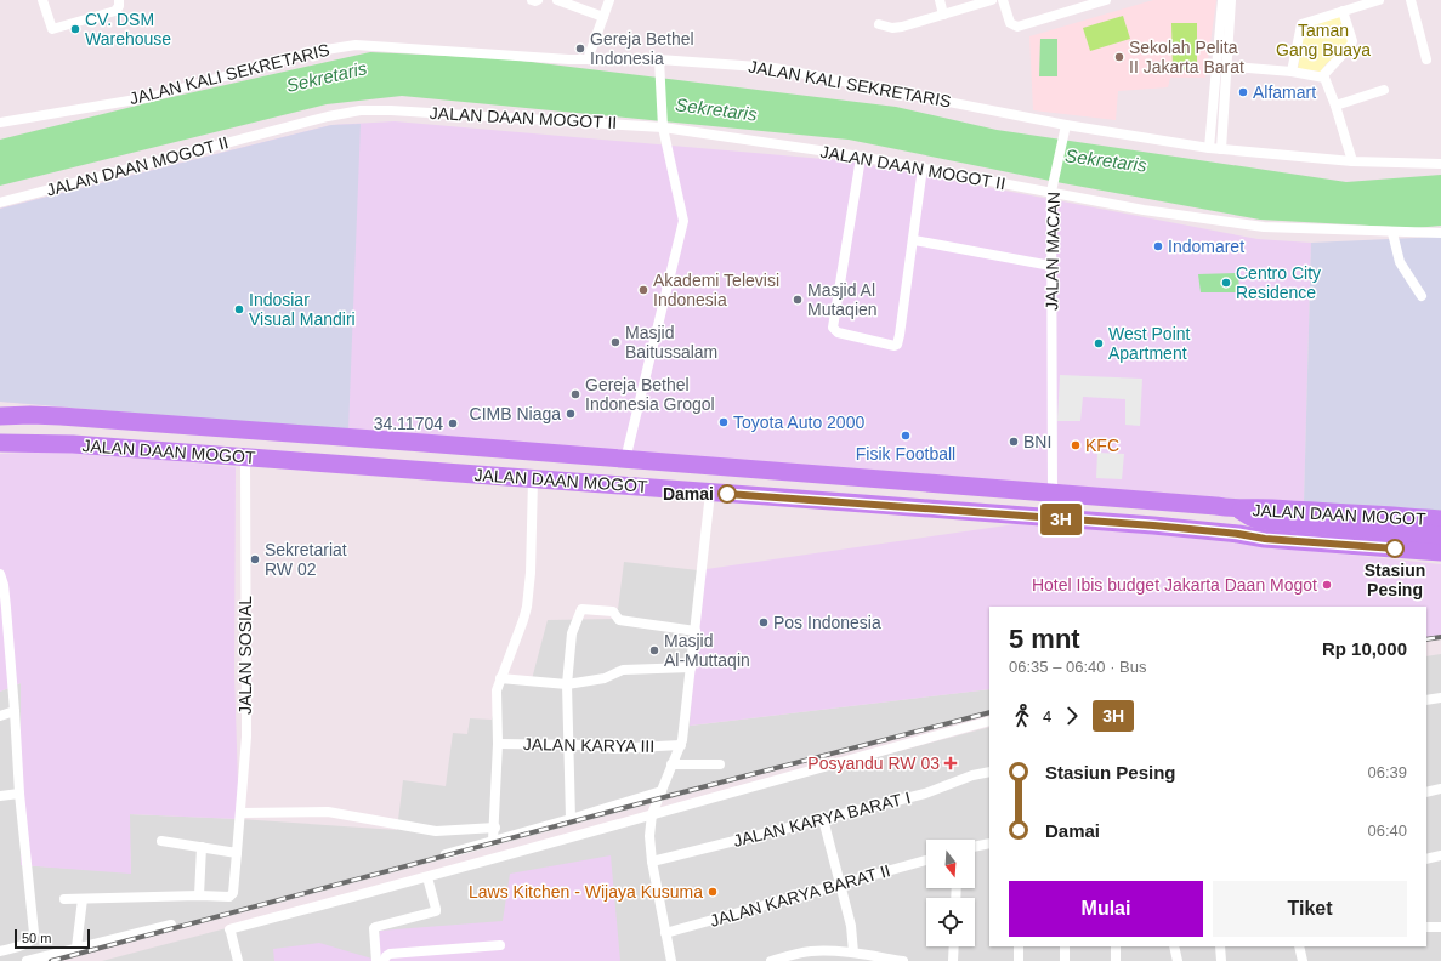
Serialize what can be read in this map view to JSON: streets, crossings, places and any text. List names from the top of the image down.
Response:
{
  "streets": {
    "highway": ["JALAN DAAN MOGOT"],
    "street": [
      "JALAN KALI SEKRETARIS",
      "JALAN DAAN MOGOT II",
      "JALAN MACAN",
      "JALAN SOSIAL",
      "JALAN KARYA III",
      "JALAN KARYA BARAT I",
      "JALAN KARYA BARAT II"
    ]
  },
  "crossings": [
    ["JALAN KALI SEKRETARIS", "JALAN MACAN"],
    ["JALAN DAAN MOGOT II", "JALAN MACAN"],
    ["JALAN MACAN", "JALAN DAAN MOGOT"],
    ["JALAN DAAN MOGOT", "JALAN SOSIAL"]
  ],
  "water": ["Sekretaris"],
  "parks": ["Taman Gang Buaya"],
  "places": {
    "other": [
      "CV. DSM Warehouse",
      "Gereja Bethel Indonesia",
      "Sekolah Pelita II Jakarta Barat",
      "Alfamart",
      "Indomaret",
      "Centro City Residence",
      "Akademi Televisi Indonesia",
      "Masjid Al Mutaqien",
      "Indosiar Visual Mandiri",
      "Masjid Baitussalam",
      "West Point Apartment",
      "Gereja Bethel Indonesia Grogol",
      "CIMB Niaga",
      "Toyota Auto 2000",
      "34.11704",
      "Fisik Football",
      "BNI",
      "KFC",
      "Damai",
      "Stasiun Pesing",
      "Sekretariat RW 02",
      "Hotel Ibis budget Jakarta Daan Mogot",
      "Pos Indonesia",
      "Masjid Al-Muttaqin",
      "Laws Kitchen - Wijaya Kusuma"
    ],
    "health": ["Posyandu RW 03"]
  },
  "lines": ["bus line 3H"],
  "scale_bar": "50 m",
  "north": "bottom",
  "page": {
    "on_map": "3H",
    "heading": ["5 mnt", "06:35 – 06:40 · Bus", "Rp 10,000"],
    "legs": ["4", "3H"],
    "list": [
      {
        "name": "Stasiun Pesing",
        "value": "06:39"
      },
      {
        "name": "Damai",
        "value": "06:40"
      }
    ],
    "buttons": ["Mulai", "Tiket"],
    "scale": "50 m"
  }
}
